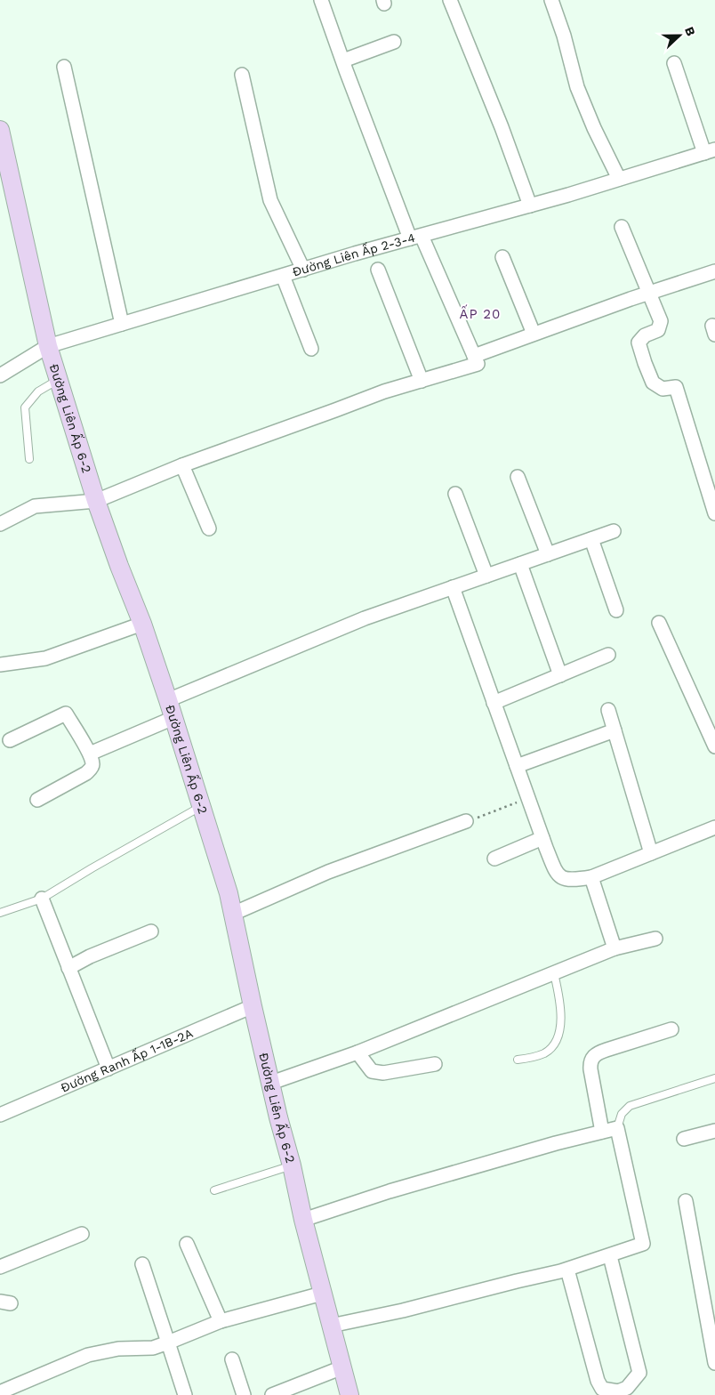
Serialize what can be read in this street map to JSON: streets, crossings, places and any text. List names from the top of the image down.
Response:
{
  "streets": {
    "street": ["Đường Liên Ấp 2-3-4", "Đường Liên Ấp 6-2", "Đường Ranh Ấp 1-1B-2A"]
  },
  "crossings": [
    ["Đường Liên Ấp 2-3-4", "Đường Liên Ấp 6-2"],
    ["Đường Liên Ấp 6-2", "Đường Ranh Ấp 1-1B-2A"]
  ],
  "districts": ["ẤP 20"],
  "north": "right"
}
